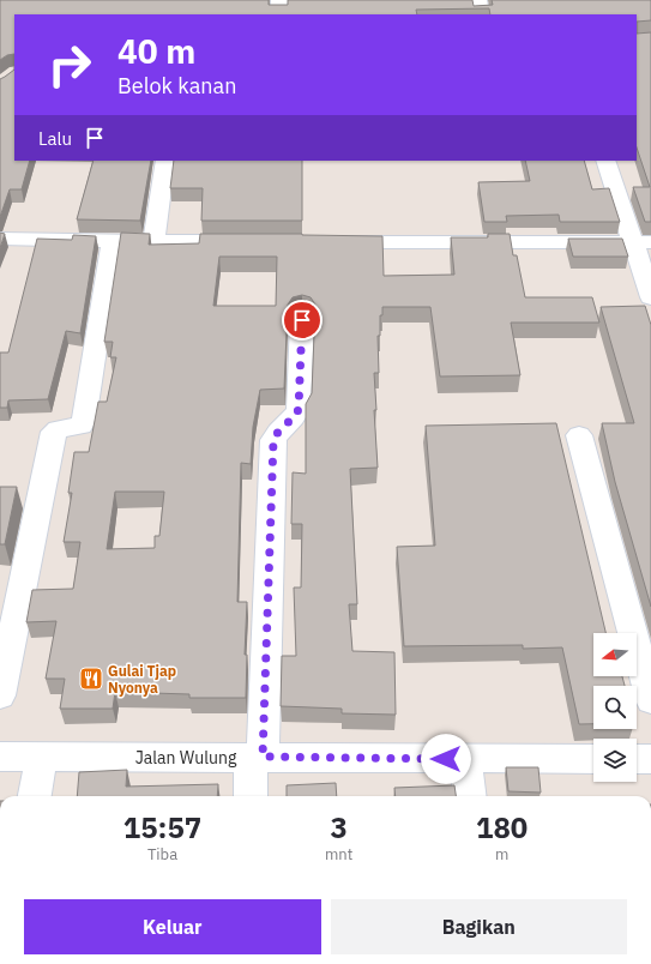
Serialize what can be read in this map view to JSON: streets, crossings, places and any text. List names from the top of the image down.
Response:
{
  "streets": {
    "street": ["Jalan Wulung"]
  },
  "places": {
    "restaurant": ["Gulai Tjap Nyonya"]
  },
  "north": "left",
  "page": {
    "turn": ["40 m", "Belok kanan"],
    "then": "Lalu",
    "eta": [
      "15:57",
      "Tiba",
      "3",
      "mnt",
      "180",
      "m"
    ],
    "buttons": ["Keluar", "Bagikan"]
  }
}
